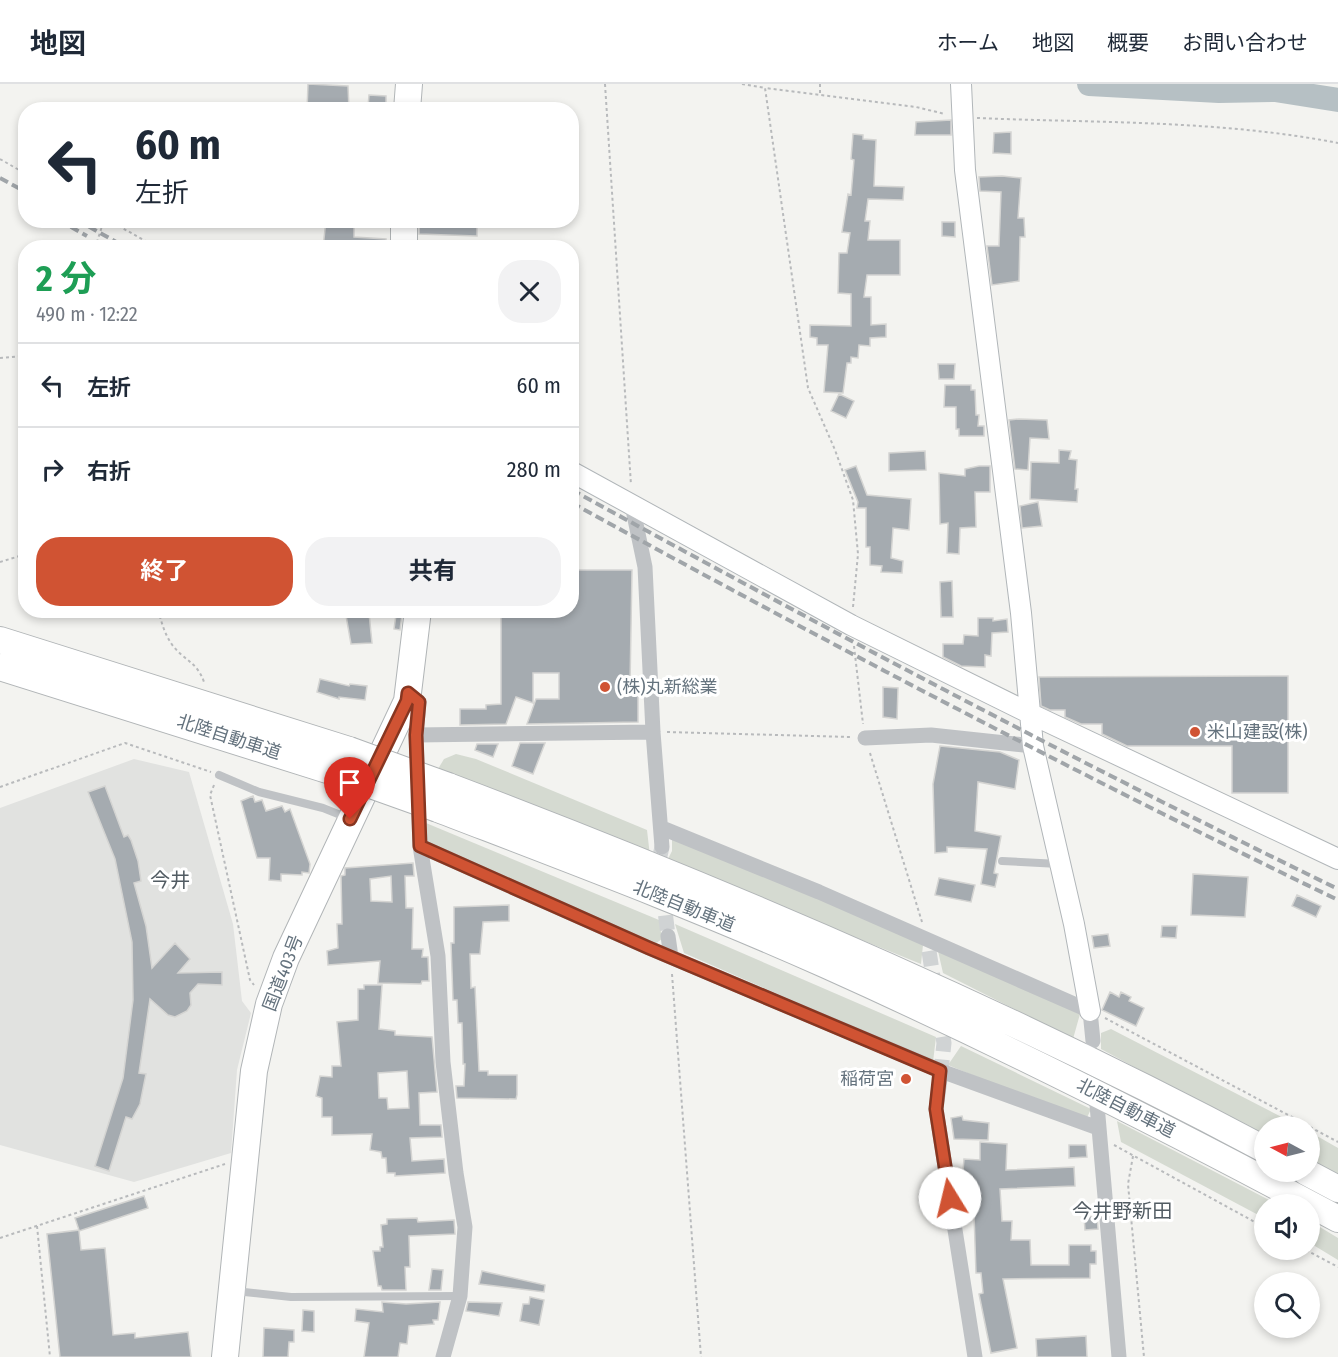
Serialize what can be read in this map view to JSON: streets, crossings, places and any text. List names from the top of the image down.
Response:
{
  "streets": {
    "highway": ["北陸自動車道", "国道403号"]
  },
  "districts": ["今井", "今井野新田"],
  "places": ["(株)丸新総業", "米山建設(株)", "稲荷宮"],
  "north": "left",
  "page": {
    "header": "地図",
    "nav": [
      "ホーム",
      "地図",
      "概要",
      "お問い合わせ"
    ],
    "turn": ["60 m", "左折"],
    "heading": ["2 分", "490 m · 12:22"],
    "list": [
      {
        "name": "左折",
        "value": "60 m"
      },
      {
        "name": "右折",
        "value": "280 m"
      }
    ],
    "buttons": ["終了", "共有"]
  }
}
